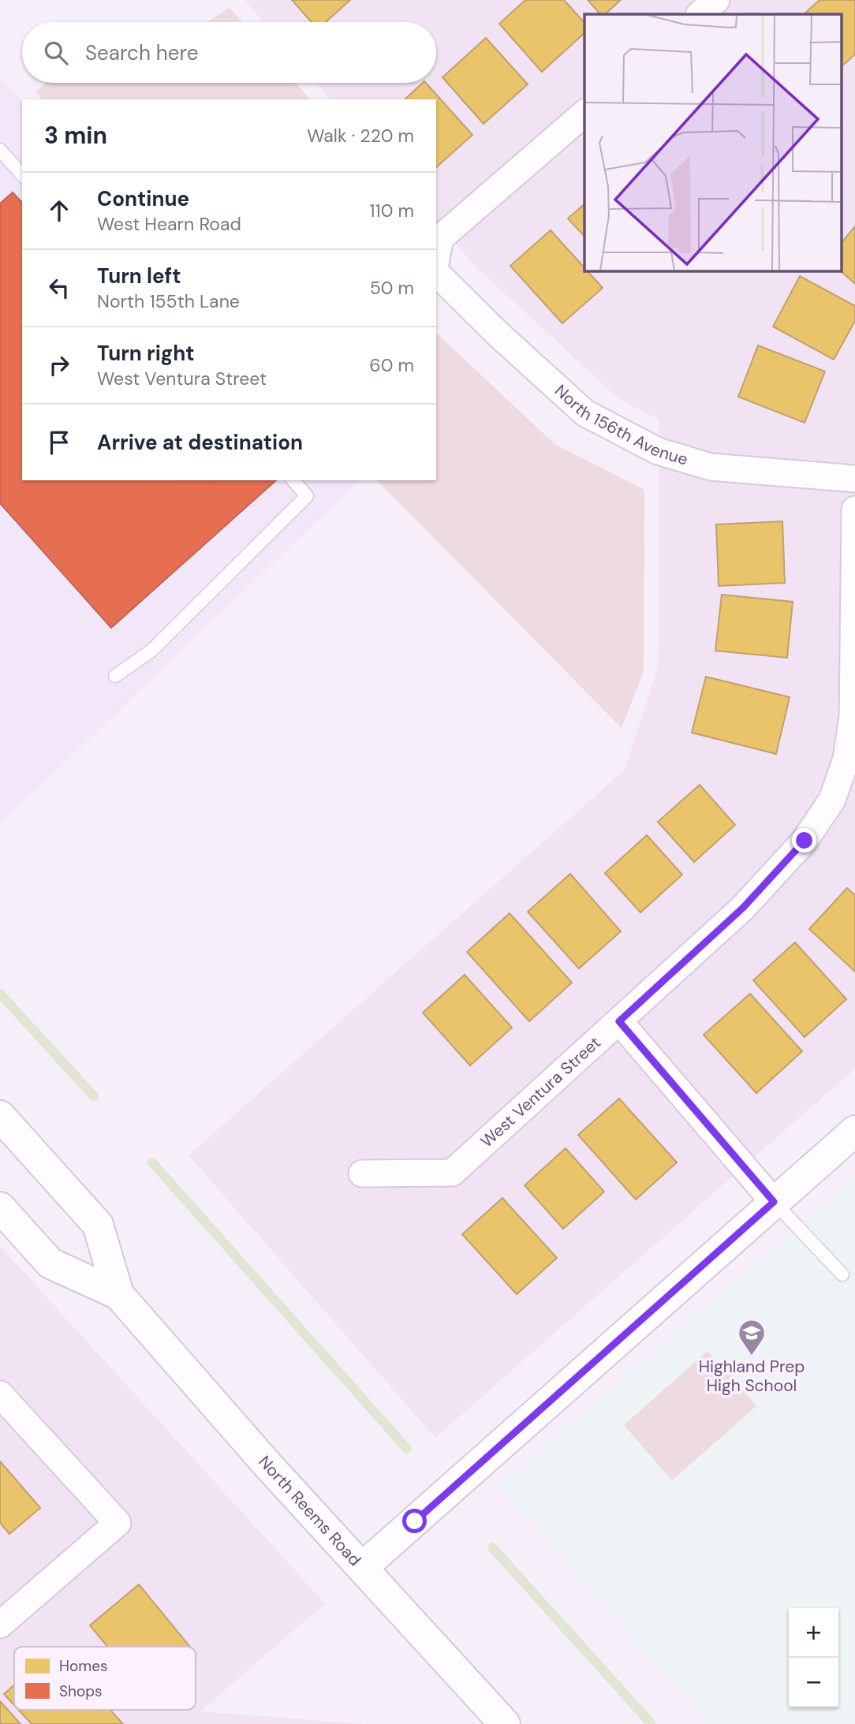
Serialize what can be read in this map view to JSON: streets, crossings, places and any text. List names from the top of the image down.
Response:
{
  "streets": {
    "main road": ["North Reems Road"],
    "street": ["North 156th Avenue", "West Ventura Street"]
  },
  "places": {
    "school or university": ["Highland Prep High School"]
  },
  "legend": ["Homes", "Shops"],
  "page": {
    "search": "Search here",
    "heading": ["3 min", "Walk · 220 m"],
    "list": [
      ["Continue", "West Hearn Road", "110 m"],
      ["Turn left", "North 155th Lane", "50 m"],
      ["Turn right", "West Ventura Street", "60 m"],
      "Arrive at destination"
    ],
    "map_buttons": ["+", "−"]
  }
}
